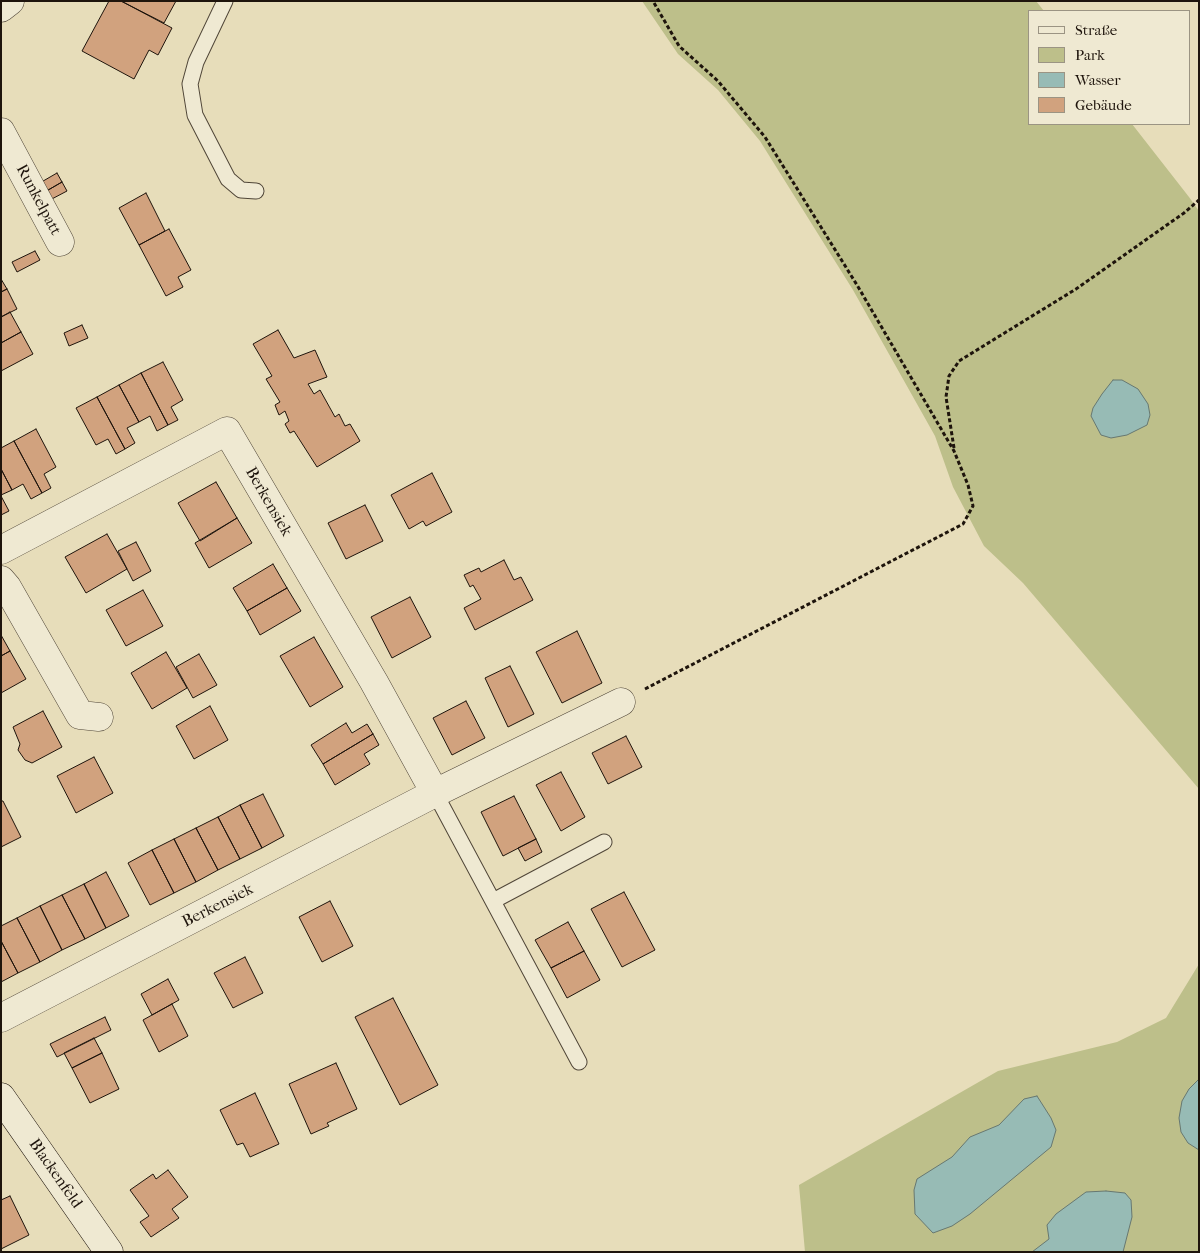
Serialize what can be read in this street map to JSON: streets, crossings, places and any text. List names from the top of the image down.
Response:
{
  "streets": {
    "street": ["Runkelpatt", "Berkensiek", "Blackenfeld"]
  },
  "legend": [
    "Straße",
    "Park",
    "Wasser",
    "Gebäude"
  ]
}
